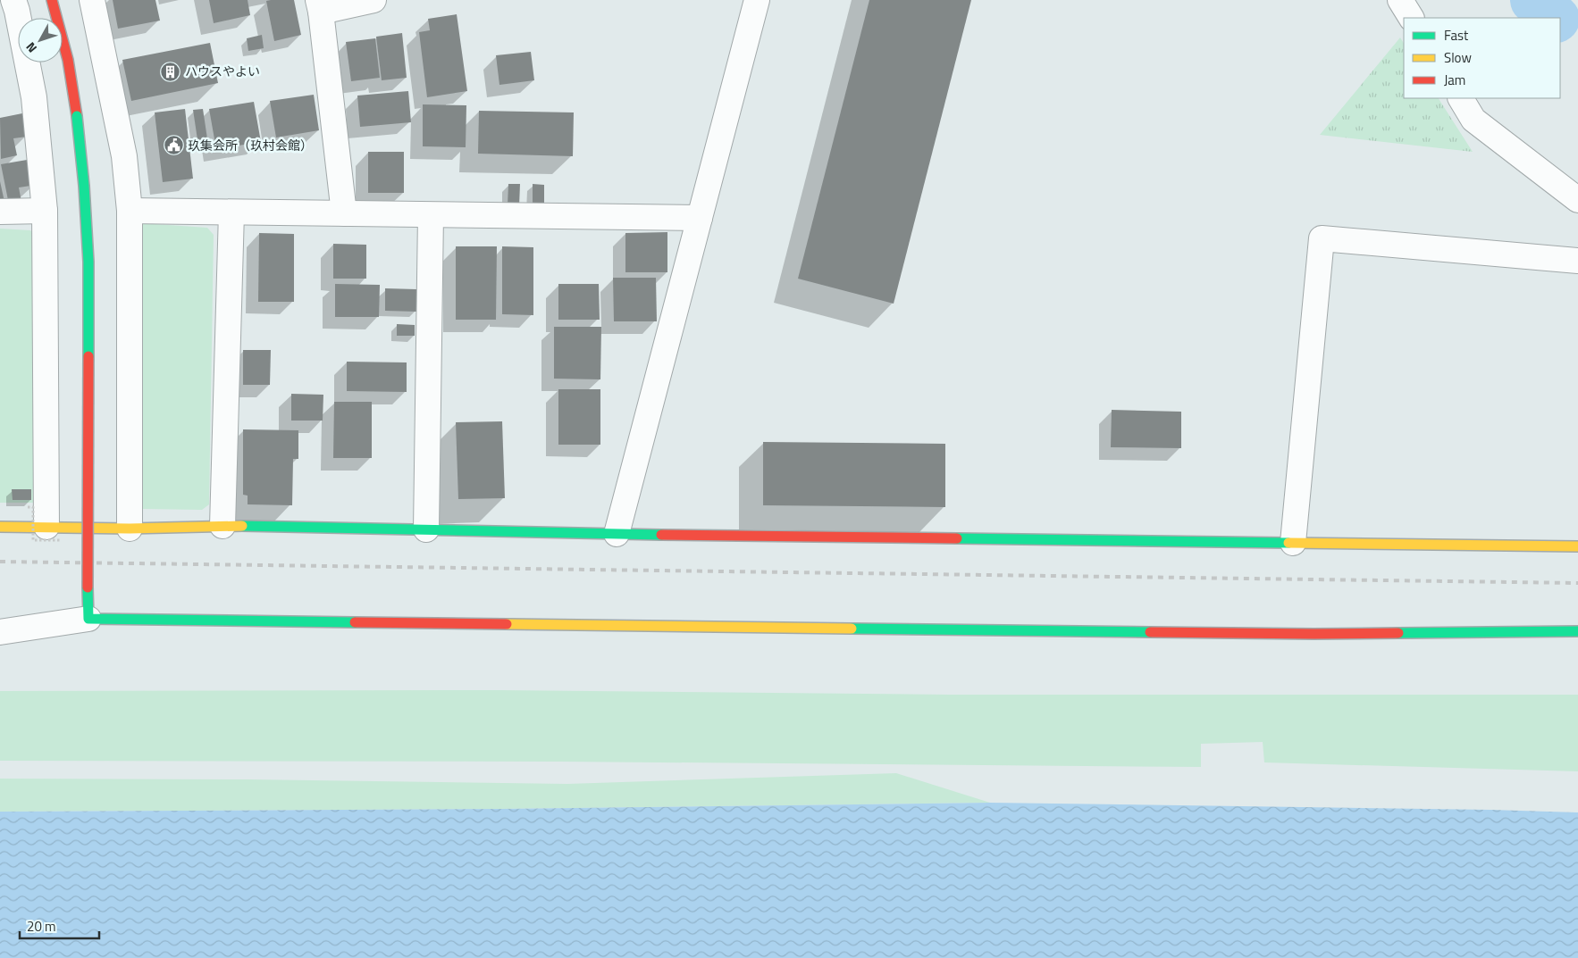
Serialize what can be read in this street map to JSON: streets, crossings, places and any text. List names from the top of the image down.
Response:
{
  "places": {
    "building": ["ハウスやよい"],
    "public building": ["玖集会所（玖村会館）"]
  },
  "legend": ["Fast", "Slow", "Jam"],
  "scale_bar": "20 m",
  "north": "bottom left"
}
